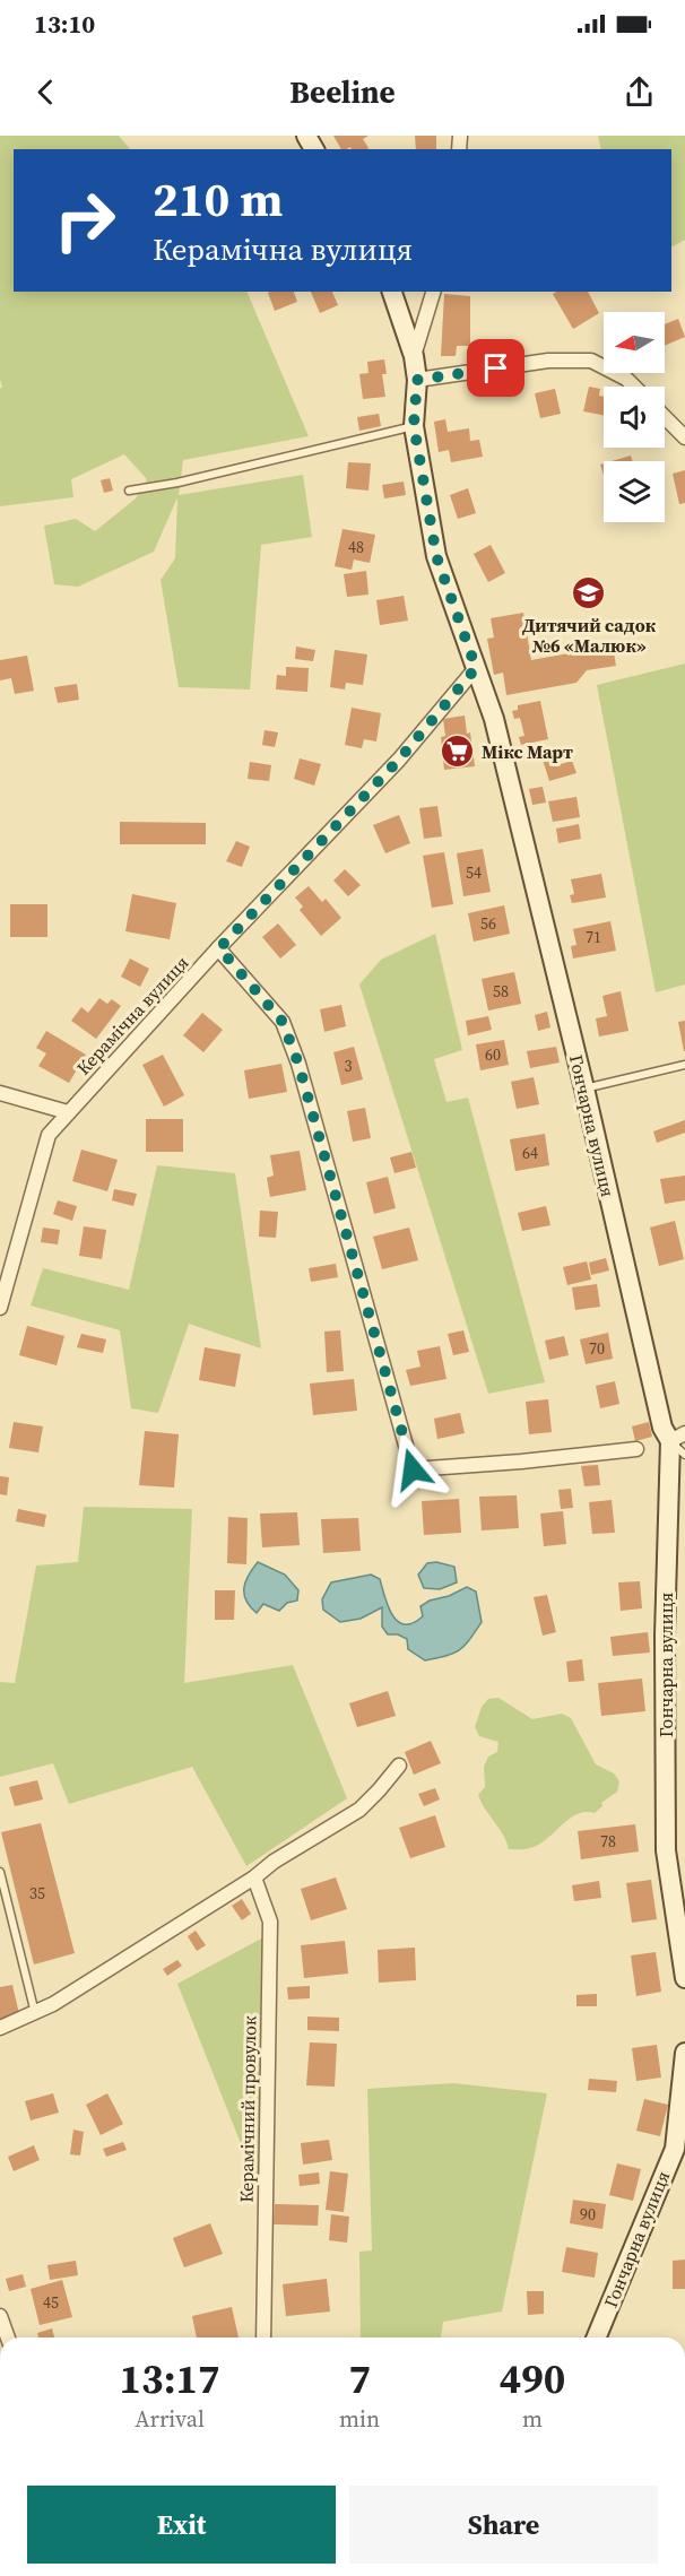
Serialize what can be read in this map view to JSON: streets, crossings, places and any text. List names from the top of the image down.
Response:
{
  "streets": {
    "street": ["Керамічна вулиця", "Гончарна вулиця", "Керамічний провулок"]
  },
  "crossings": [
    ["Керамічна вулиця", "Гончарна вулиця"]
  ],
  "places": {
    "school or university": ["Дитячий садок №6 «Малюк»"],
    "supermarket": ["Мікс Март"]
  },
  "house_numbers": [
    "48",
    "54",
    "56",
    "71",
    "58",
    "60",
    "3",
    "64",
    "70",
    "78",
    "35",
    "90",
    "45"
  ],
  "north": "left",
  "page": {
    "status": "13:10",
    "header": "Beeline",
    "turn": ["210 m", "Керамічна вулиця"],
    "eta": [
      "13:17",
      "Arrival",
      "7",
      "min",
      "490",
      "m"
    ],
    "buttons": ["Exit", "Share"]
  }
}
